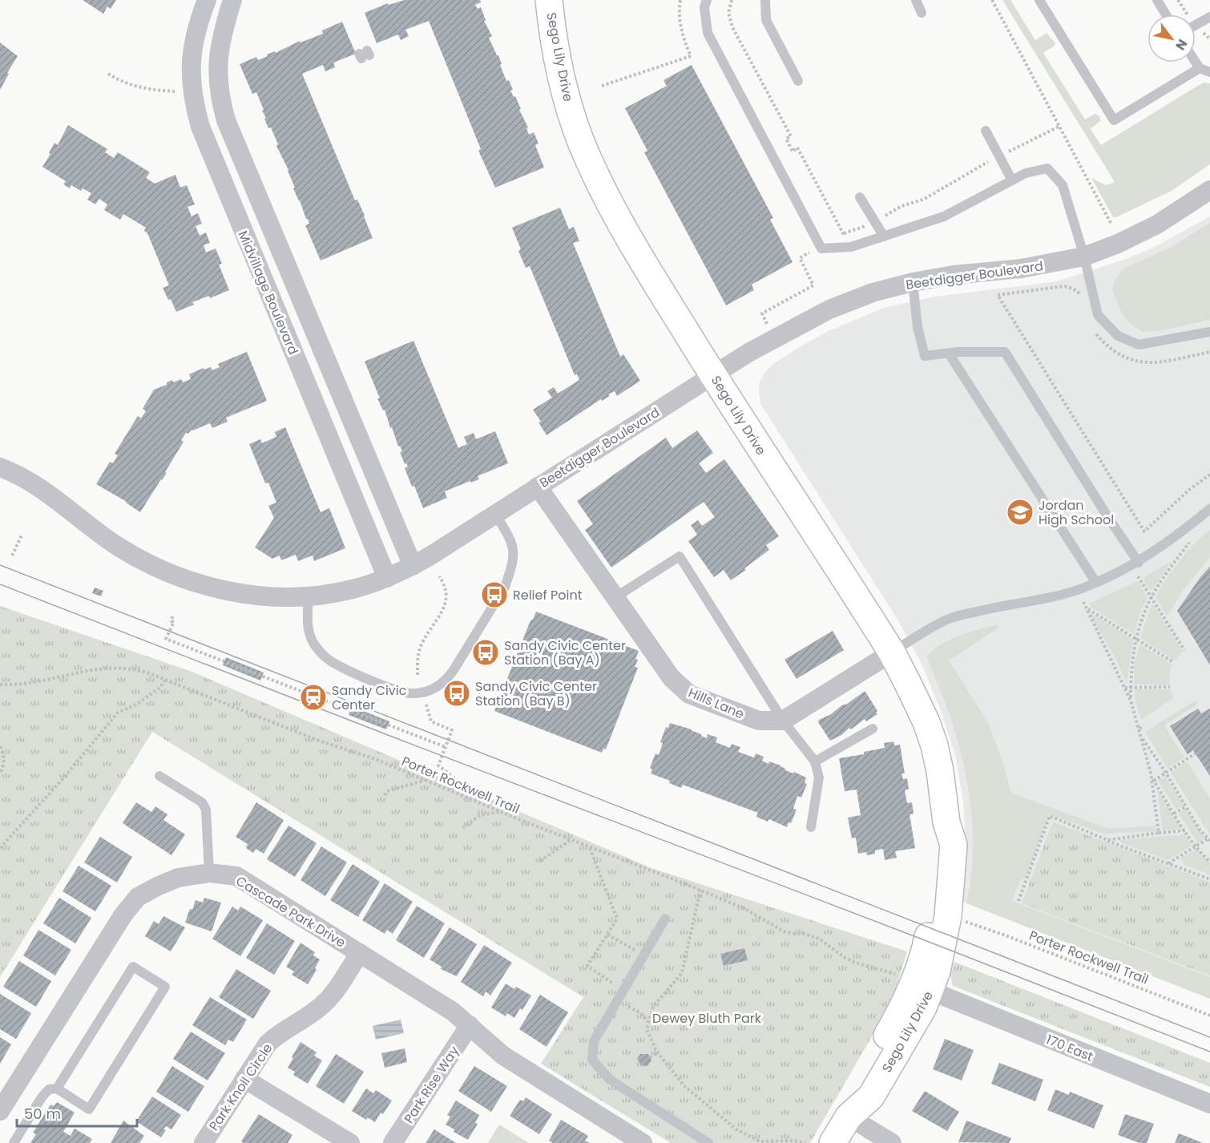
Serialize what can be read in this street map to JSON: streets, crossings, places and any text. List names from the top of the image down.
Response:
{
  "streets": {
    "main road": ["Sego Lily Drive"],
    "street": [
      "Beetdigger Boulevard",
      "Midvillage Boulevard",
      "Hills Lane",
      "Cascade Park Drive",
      "170 East",
      "Park Rise Way",
      "Park Knoll Circle"
    ],
    "path": ["Porter Rockwell Trail"]
  },
  "crossings": [
    ["Sego Lily Drive", "Beetdigger Boulevard"],
    ["Sego Lily Drive", "170 East"],
    ["Beetdigger Boulevard", "Midvillage Boulevard"],
    ["Beetdigger Boulevard", "Hills Lane"],
    ["Cascade Park Drive", "Park Rise Way"],
    ["Cascade Park Drive", "Park Knoll Circle"]
  ],
  "parks": ["Dewey Bluth Park"],
  "places": {
    "school or university": ["Jordan High School"],
    "bus stop": ["Relief Point", "Sandy Civic Center Station (Bay A)", "Sandy Civic Center Station (Bay B)"],
    "station": ["Sandy Civic Center"]
  },
  "scale_bar": "50 m",
  "north": "bottom right"
}
